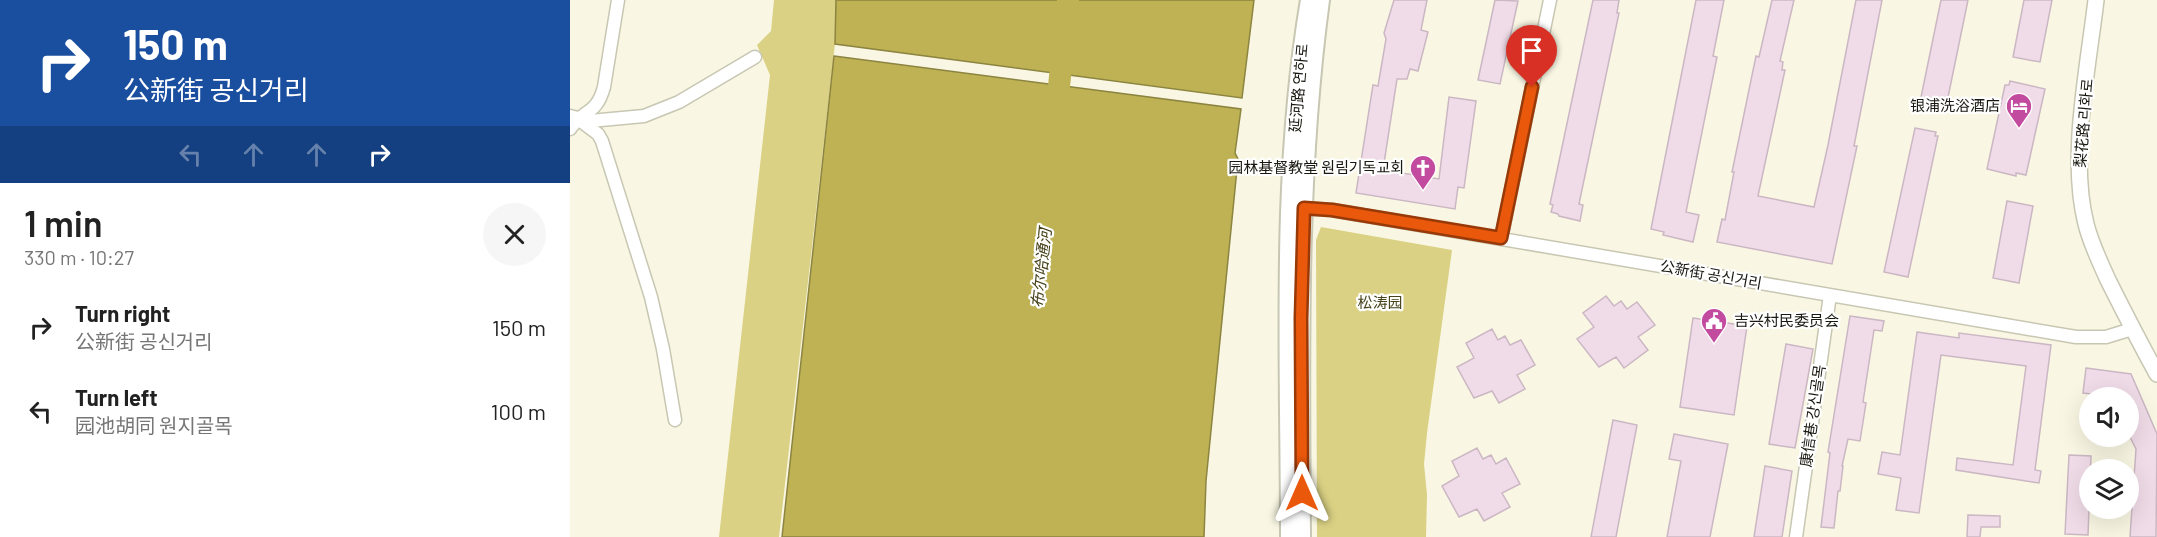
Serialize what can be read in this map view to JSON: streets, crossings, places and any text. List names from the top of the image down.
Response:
{
  "streets": {
    "main road": ["延河路 연하로"],
    "street": ["梨花路 리화로", "公新街 공신거리", "康信巷 강신골목"]
  },
  "crossings": [
    ["延河路 연하로", "公新街 공신거리"],
    ["梨花路 리화로", "公新街 공신거리"],
    ["公新街 공신거리", "康信巷 강신골목"]
  ],
  "water": ["布尔哈通河"],
  "parks": ["松涛园"],
  "places": {
    "hotel": ["银浦洗浴酒店"],
    "church": ["园林基督教堂 원림기독교회"],
    "public building": ["吉兴村民委员会"]
  },
  "page": {
    "turn": ["150 m", "公新街 공신거리"],
    "heading": ["1 min", "330 m · 10:27"],
    "list": [
      {
        "name": "Turn right",
        "note": "公新街 공신거리",
        "value": "150 m"
      },
      {
        "name": "Turn left",
        "note": "园池胡同 원지골목",
        "value": "100 m"
      }
    ]
  }
}
